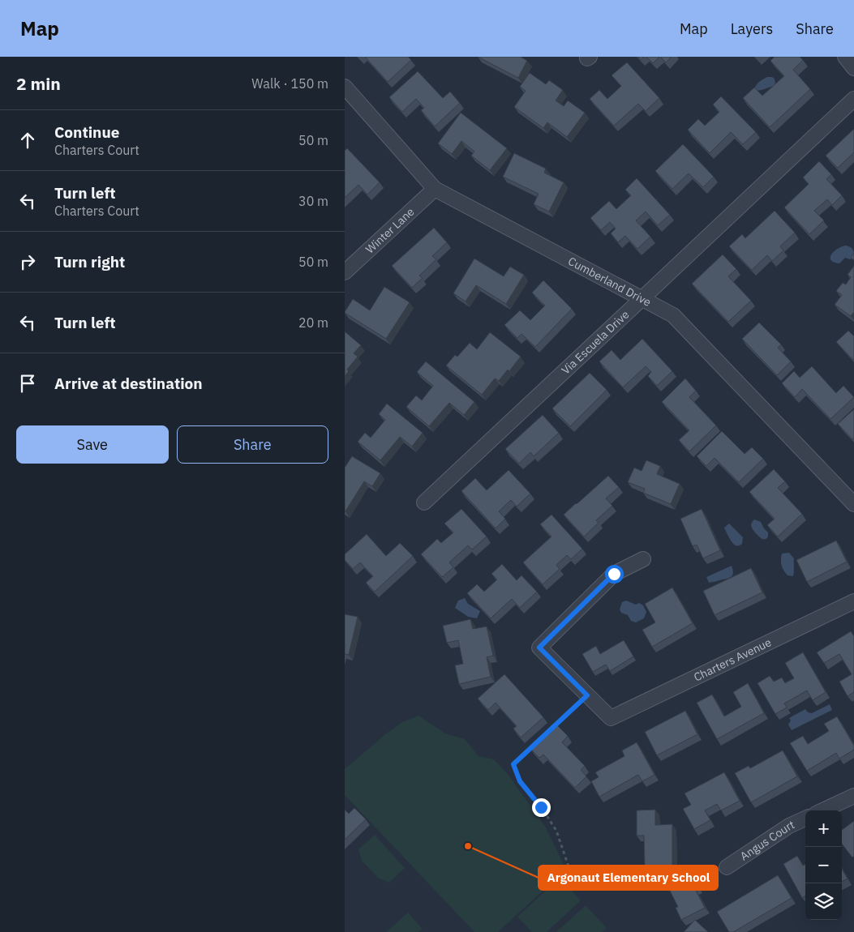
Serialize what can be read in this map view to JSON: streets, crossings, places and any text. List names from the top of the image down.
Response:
{
  "streets": {
    "street": [
      "Winter Lane",
      "Cumberland Drive",
      "Via Escuela Drive",
      "Charters Avenue",
      "Angus Court"
    ]
  },
  "crossings": [
    ["Winter Lane", "Cumberland Drive"],
    ["Cumberland Drive", "Via Escuela Drive"]
  ],
  "places": ["Argonaut Elementary School"],
  "page": {
    "header": "Map",
    "nav": ["Map", "Layers", "Share"],
    "heading": ["2 min", "Walk · 150 m"],
    "list": [
      ["Continue", "Charters Court", "50 m"],
      ["Turn left", "Charters Court", "30 m"],
      ["Turn right", "50 m"],
      ["Turn left", "20 m"],
      "Arrive at destination"
    ],
    "buttons": ["Save", "Share"],
    "map_buttons": ["+", "−"]
  }
}
